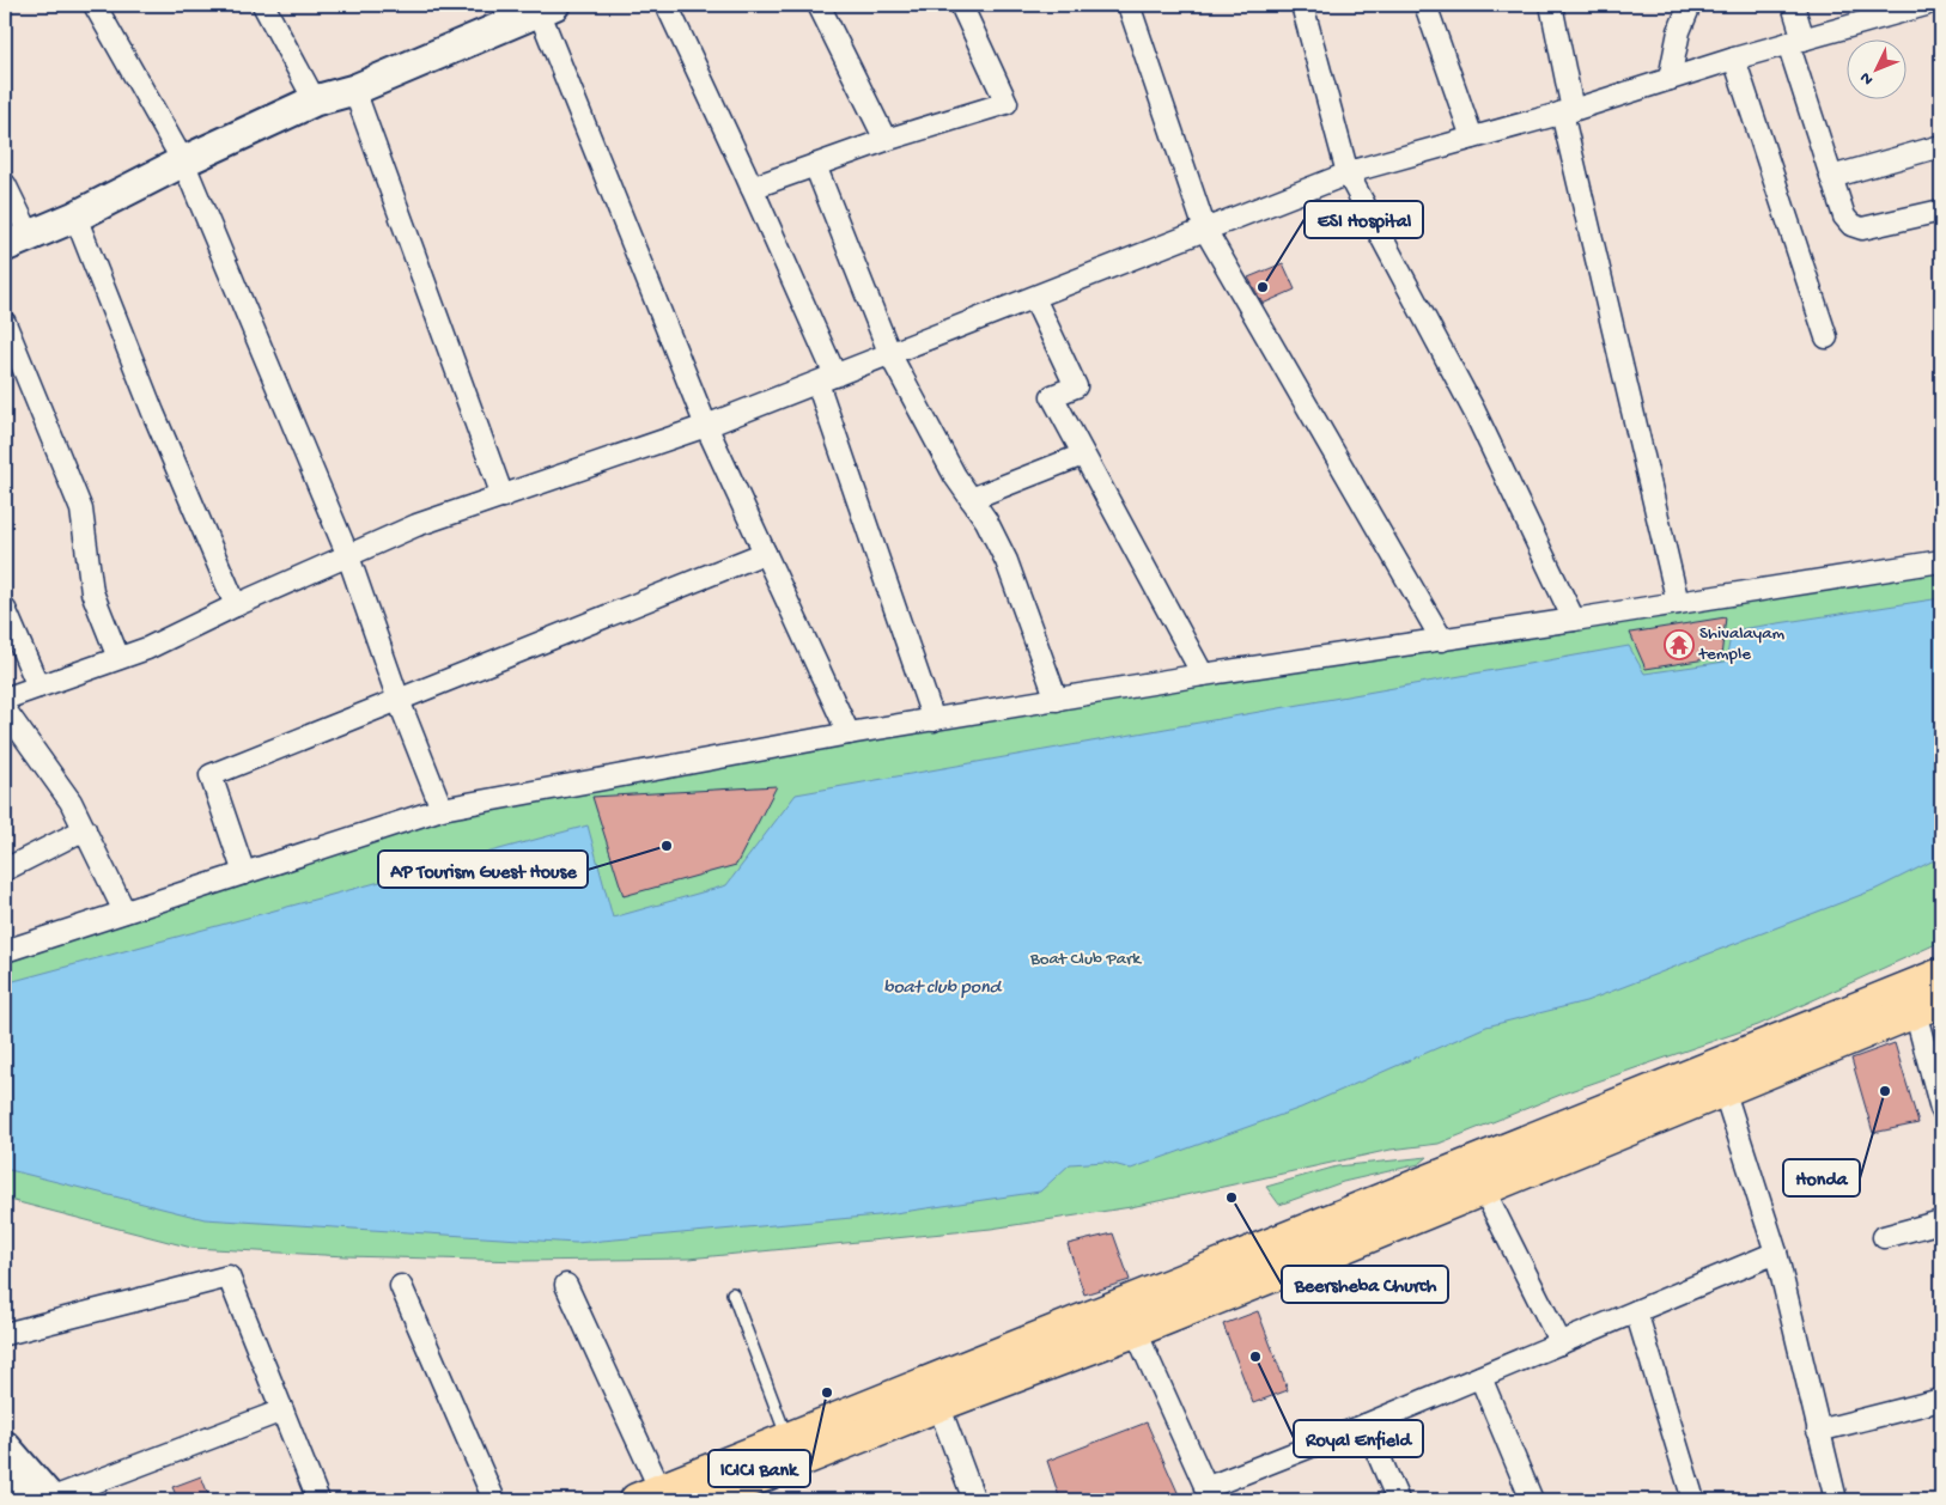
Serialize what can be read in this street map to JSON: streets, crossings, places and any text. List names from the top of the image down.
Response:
{
  "water": ["boat club pond"],
  "parks": ["Boat Club Park"],
  "places": {
    "other": [
      "ESI Hospital",
      "AP Tourism Guest House",
      "Honda",
      "Beersheba Church",
      "Royal Enfield",
      "ICICI Bank"
    ],
    "temple": ["Shivalayam temple"]
  },
  "north": "bottom left"
}
